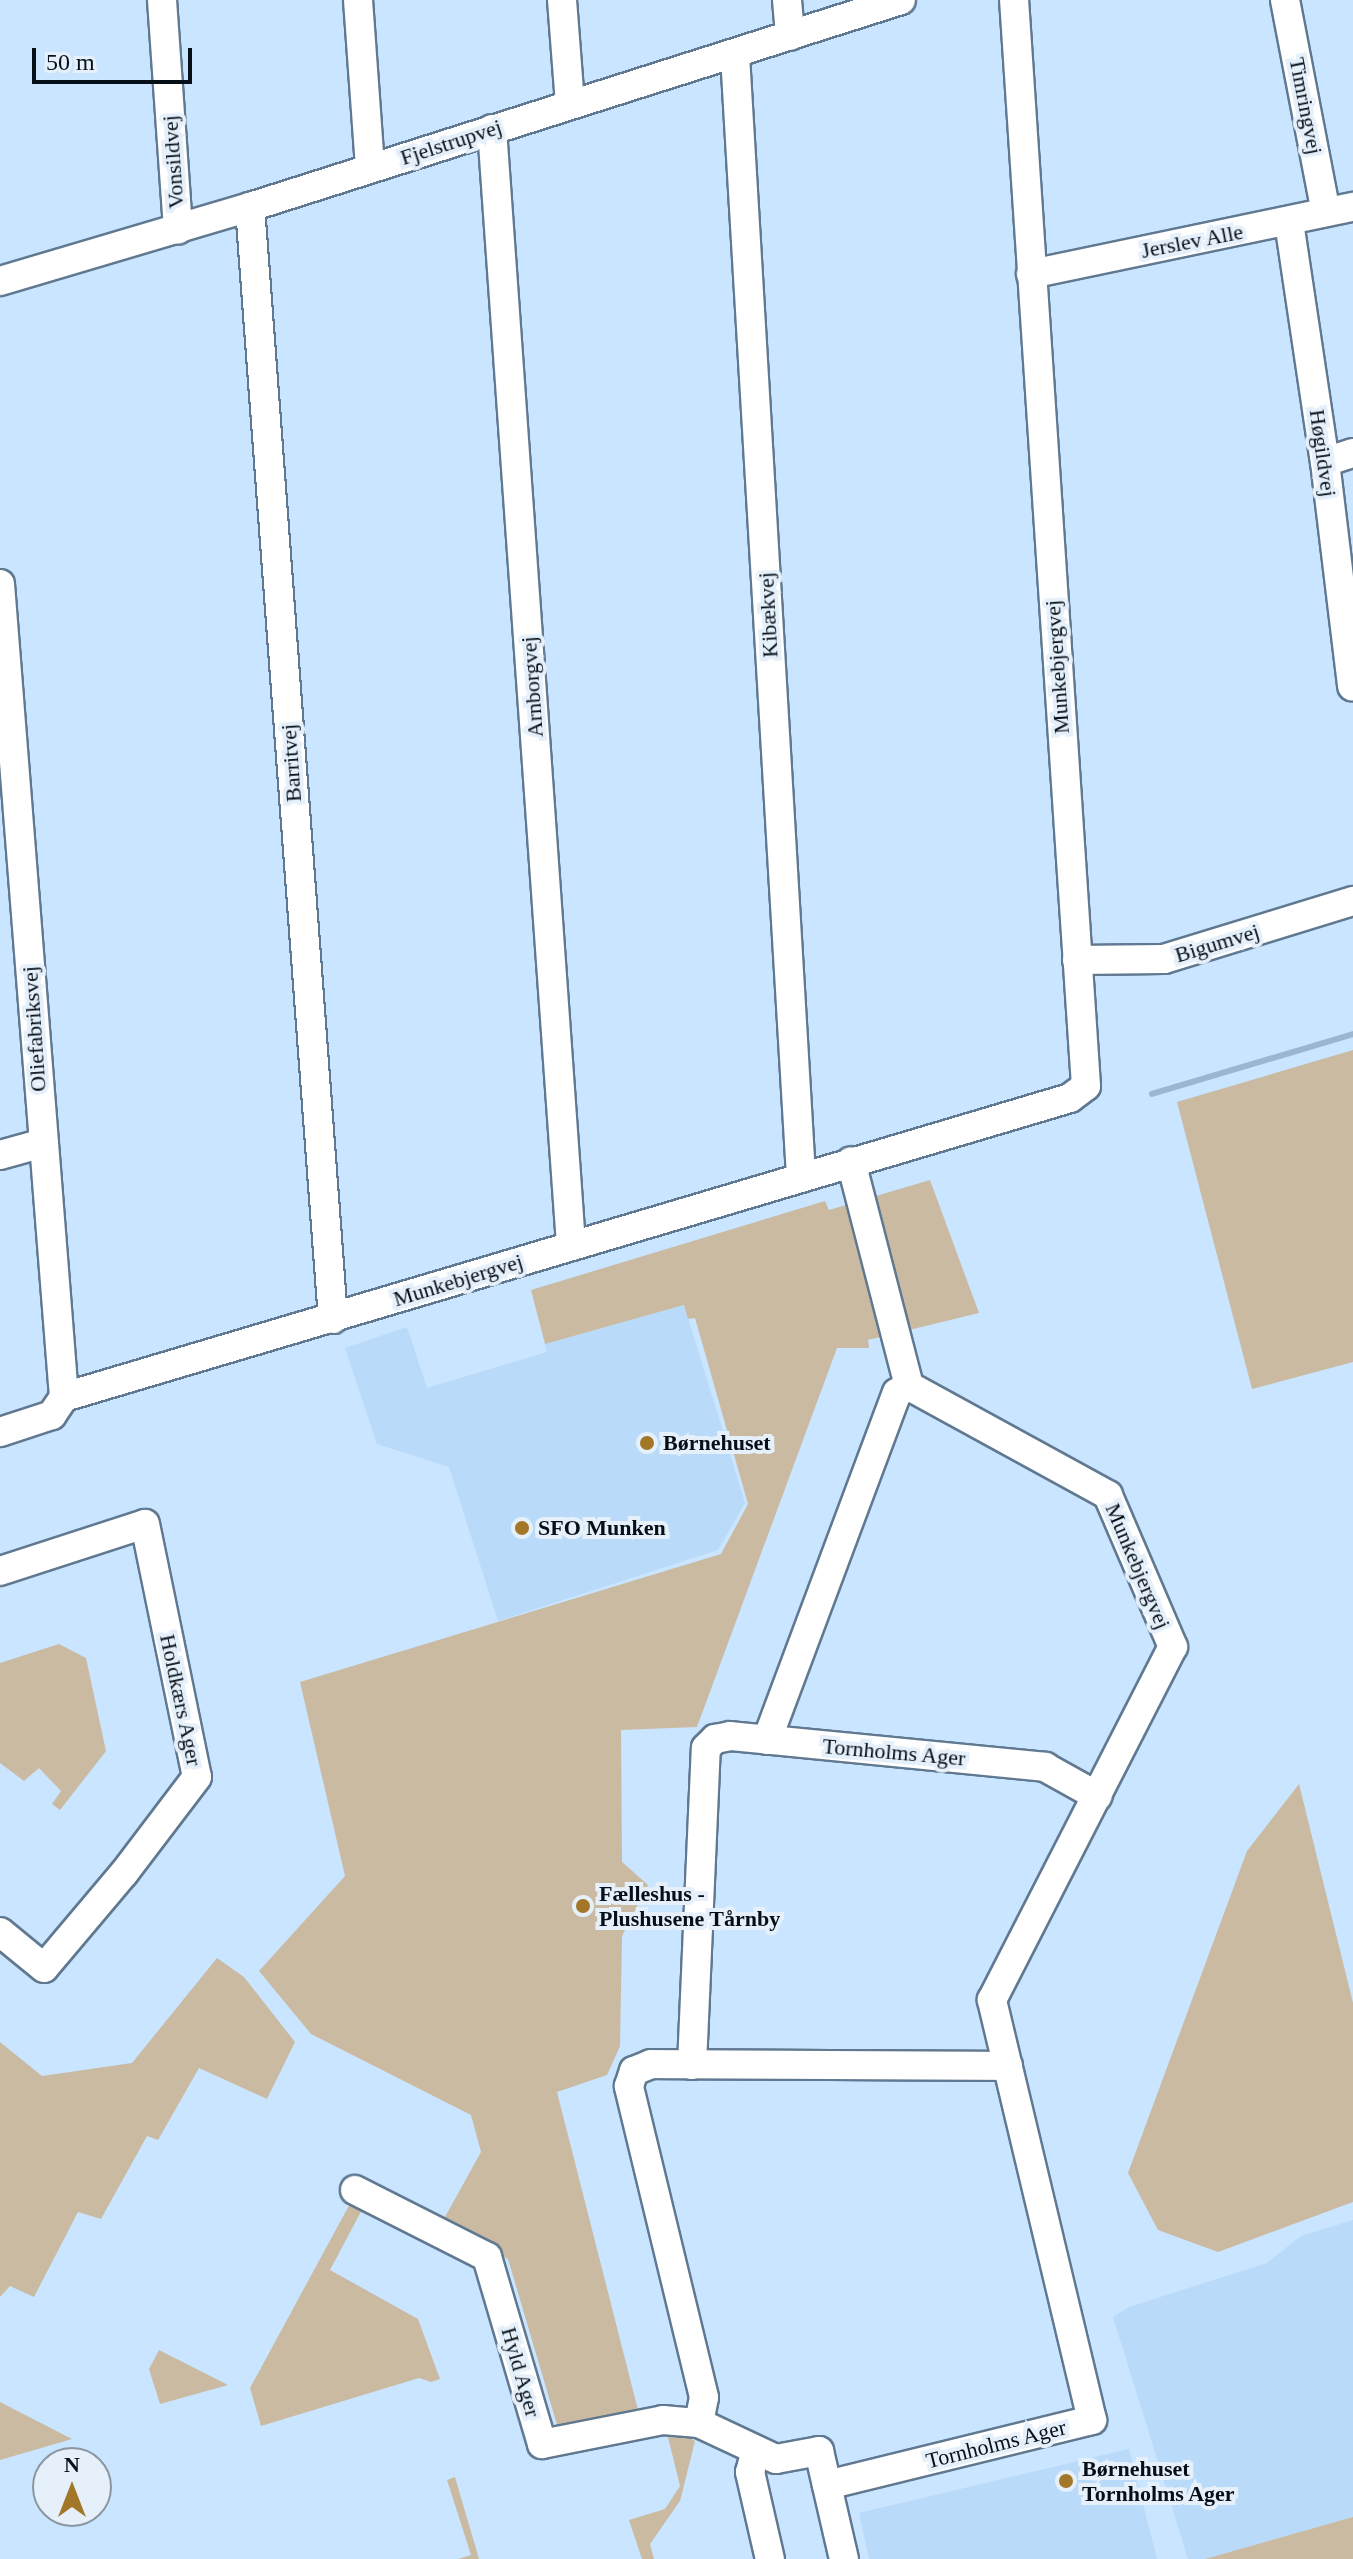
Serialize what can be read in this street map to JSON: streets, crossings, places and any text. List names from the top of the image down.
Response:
{
  "streets": {
    "street": [
      "Timringvej",
      "Fjelstrupvej",
      "Vonsildvej",
      "Jerslev Alle",
      "Høgildvej",
      "Kibækvej",
      "Munkebjergvej",
      "Arnborgvej",
      "Barritvej",
      "Bigumvej",
      "Oliefabriksvej",
      "Holdkærs Ager",
      "Tornholms Ager",
      "Hyld Ager"
    ]
  },
  "crossings": [
    ["Timringvej", "Jerslev Alle"],
    ["Fjelstrupvej", "Vonsildvej"],
    ["Fjelstrupvej", "Kibækvej"],
    ["Fjelstrupvej", "Arnborgvej"],
    ["Fjelstrupvej", "Barritvej"],
    ["Jerslev Alle", "Høgildvej"],
    ["Jerslev Alle", "Munkebjergvej"],
    ["Kibækvej", "Munkebjergvej"],
    ["Munkebjergvej", "Arnborgvej"],
    ["Munkebjergvej", "Barritvej"],
    ["Munkebjergvej", "Bigumvej"],
    ["Munkebjergvej", "Oliefabriksvej"],
    ["Munkebjergvej", "Tornholms Ager"],
    ["Tornholms Ager", "Hyld Ager"]
  ],
  "places": [
    "Børnehuset",
    "SFO Munken",
    "Fælleshus - Plushusene Tårnby",
    "Børnehuset Tornholms Ager"
  ],
  "scale_bar": "50 m",
  "north": "top"
}
